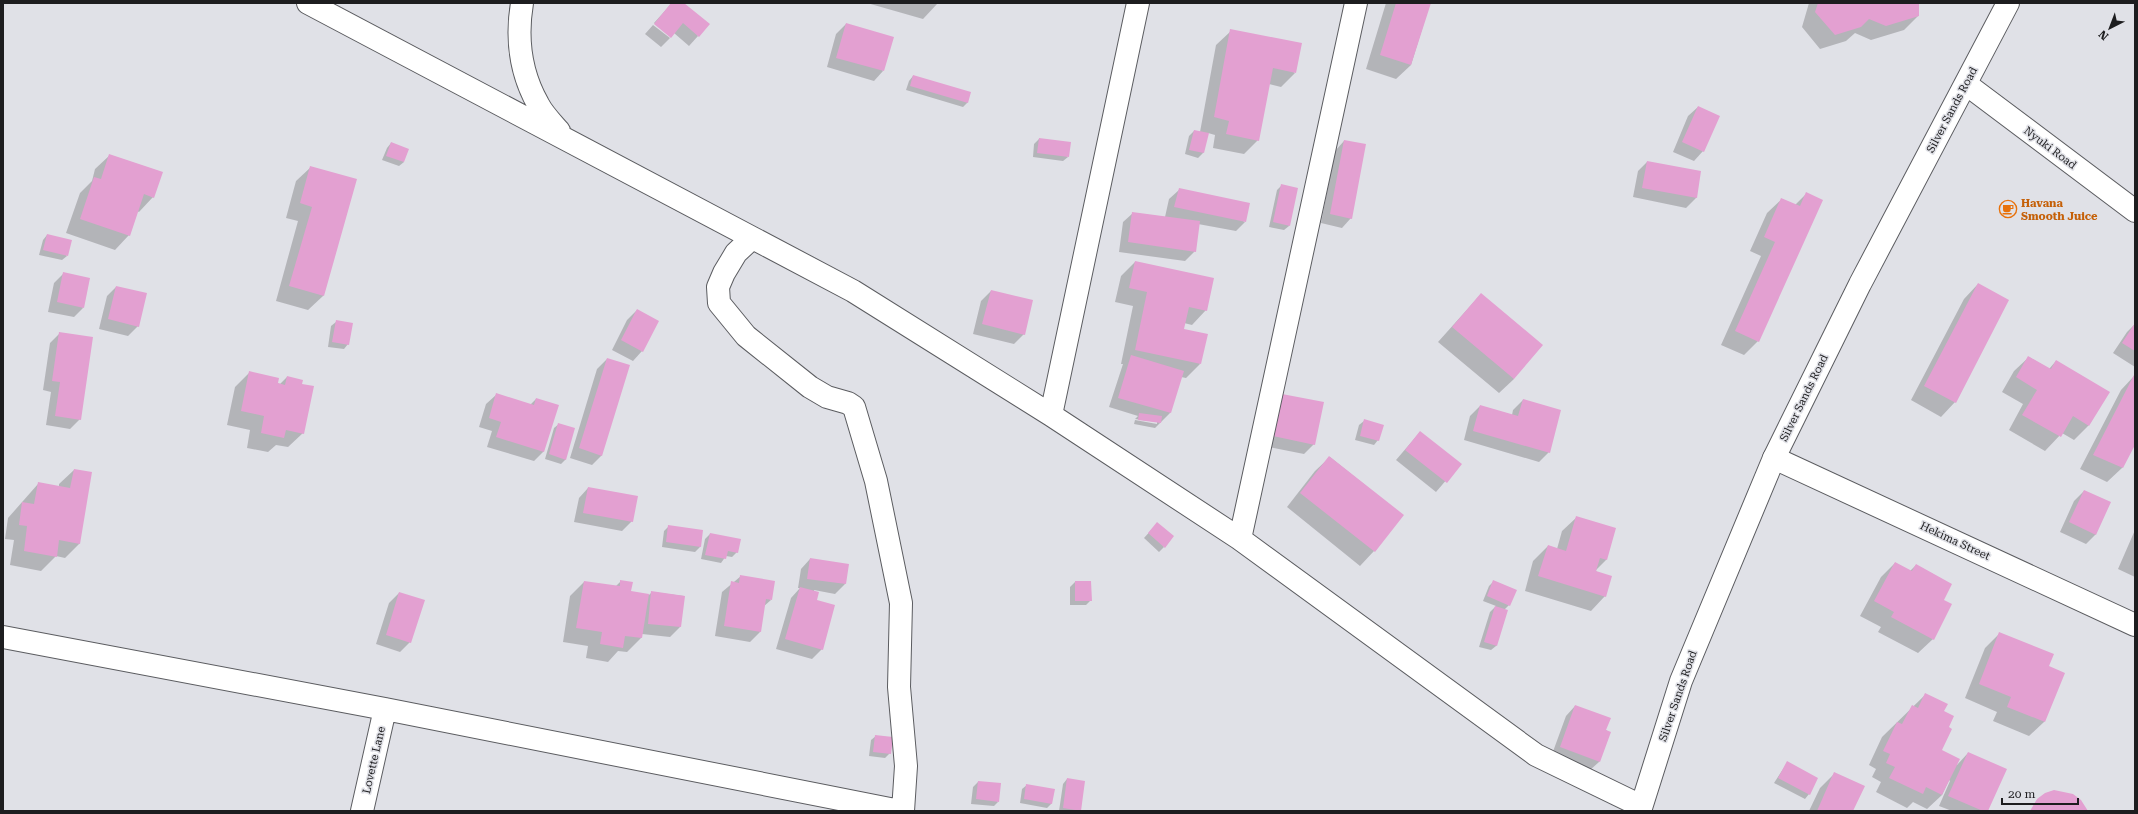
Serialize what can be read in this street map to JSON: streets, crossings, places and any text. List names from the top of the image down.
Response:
{
  "streets": {
    "street": [
      "Silver Sands Road",
      "Nyuki Road",
      "Hekima Street",
      "Lovette Lane"
    ]
  },
  "crossings": [
    ["Silver Sands Road", "Nyuki Road"],
    ["Silver Sands Road", "Hekima Street"]
  ],
  "places": {
    "cafe": ["Havana Smooth Juice"]
  },
  "scale_bar": "20 m",
  "north": "bottom left"
}
